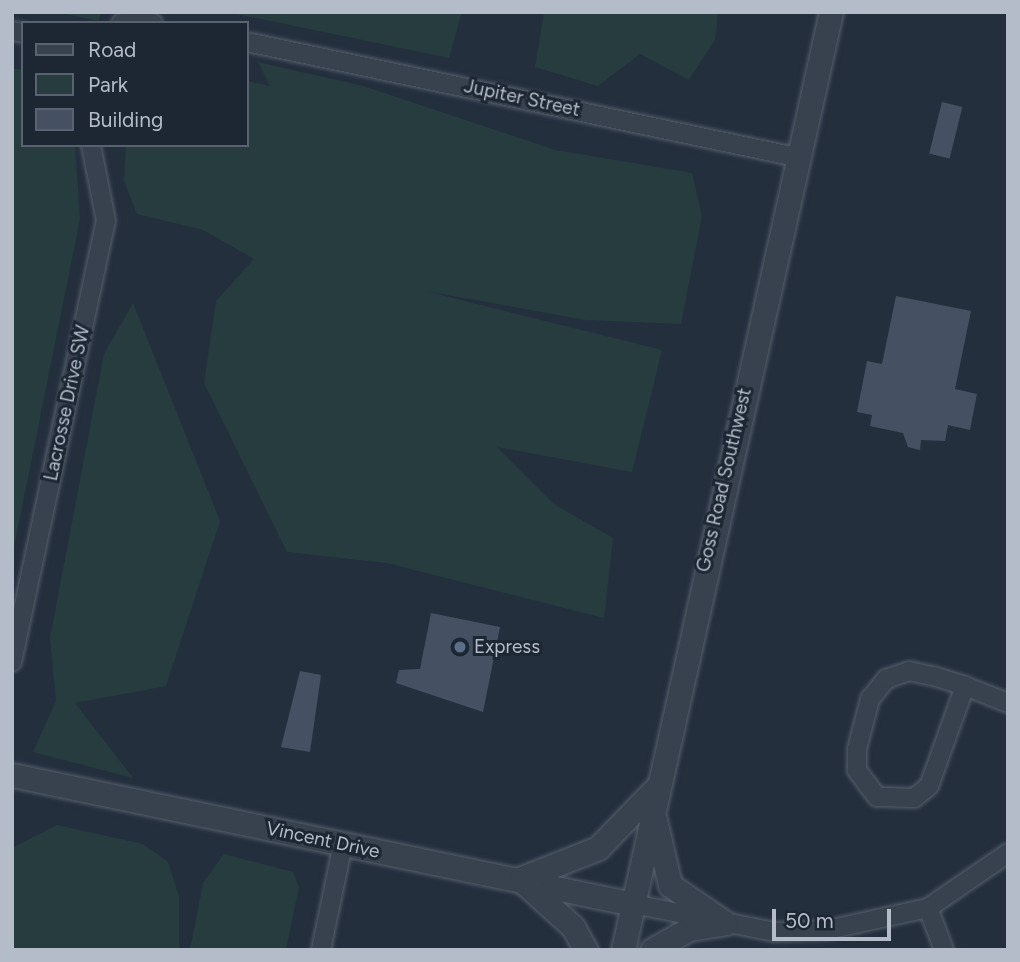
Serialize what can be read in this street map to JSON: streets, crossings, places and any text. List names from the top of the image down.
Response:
{
  "streets": {
    "street": [
      "Jupiter Street",
      "Lacrosse Drive SW",
      "Goss Road Southwest",
      "Vincent Drive"
    ]
  },
  "crossings": [
    ["Jupiter Street", "Goss Road Southwest"],
    ["Goss Road Southwest", "Vincent Drive"]
  ],
  "places": ["Express"],
  "legend": ["Road", "Park", "Building"],
  "scale_bar": "50 m"
}
